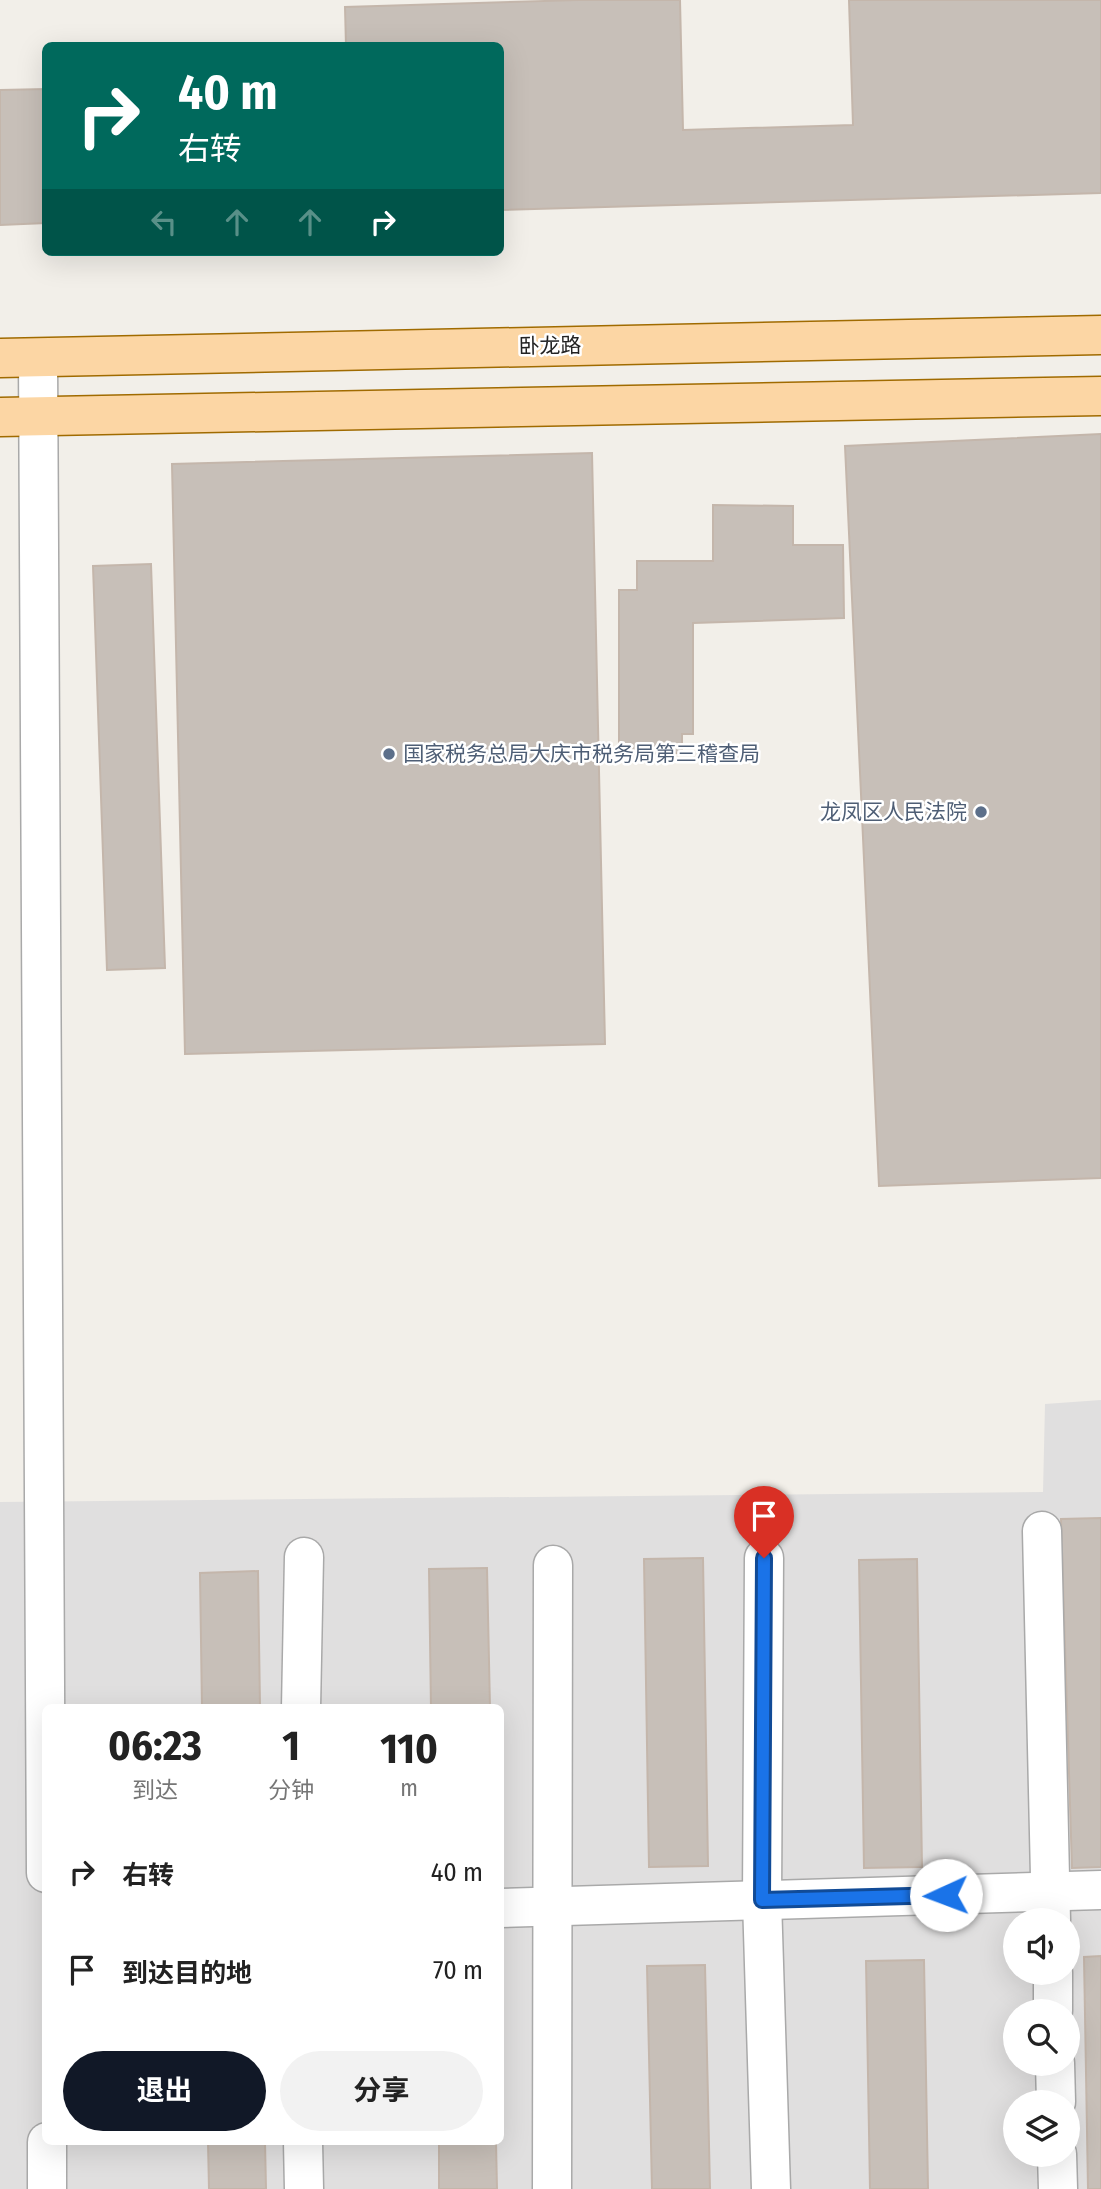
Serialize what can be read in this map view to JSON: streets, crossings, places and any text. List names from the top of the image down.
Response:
{
  "streets": {
    "main road": ["卧龙路"]
  },
  "places": ["国家税务总局大庆市税务局第三稽查局", "龙凤区人民法院"],
  "page": {
    "turn": ["40 m", "右转"],
    "eta": [
      "06:23",
      "到达",
      "1",
      "分钟",
      "110",
      "m"
    ],
    "list": [
      {
        "name": "右转",
        "value": "40 m"
      },
      {
        "name": "到达目的地",
        "value": "70 m"
      }
    ],
    "buttons": ["退出", "分享"]
  }
}
